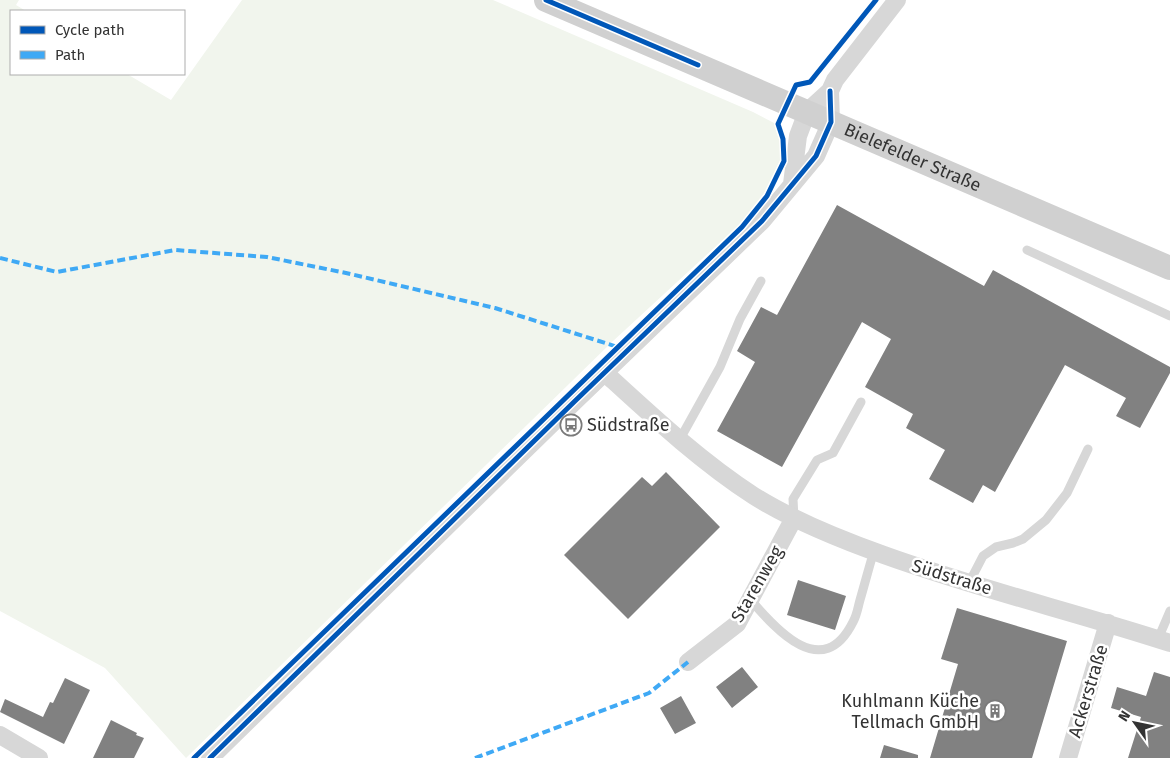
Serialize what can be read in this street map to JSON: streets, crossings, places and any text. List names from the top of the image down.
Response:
{
  "streets": {
    "main road": ["Bielefelder Straße"],
    "street": ["Südstraße", "Starenweg", "Ackerstraße"]
  },
  "crossings": [
    ["Südstraße", "Starenweg"],
    ["Südstraße", "Ackerstraße"]
  ],
  "places": {
    "bus stop": ["Südstraße"],
    "building": ["Kuhlmann Küche Tellmach GmbH"]
  },
  "legend": ["Cycle path", "Path"],
  "north": "top left"
}
